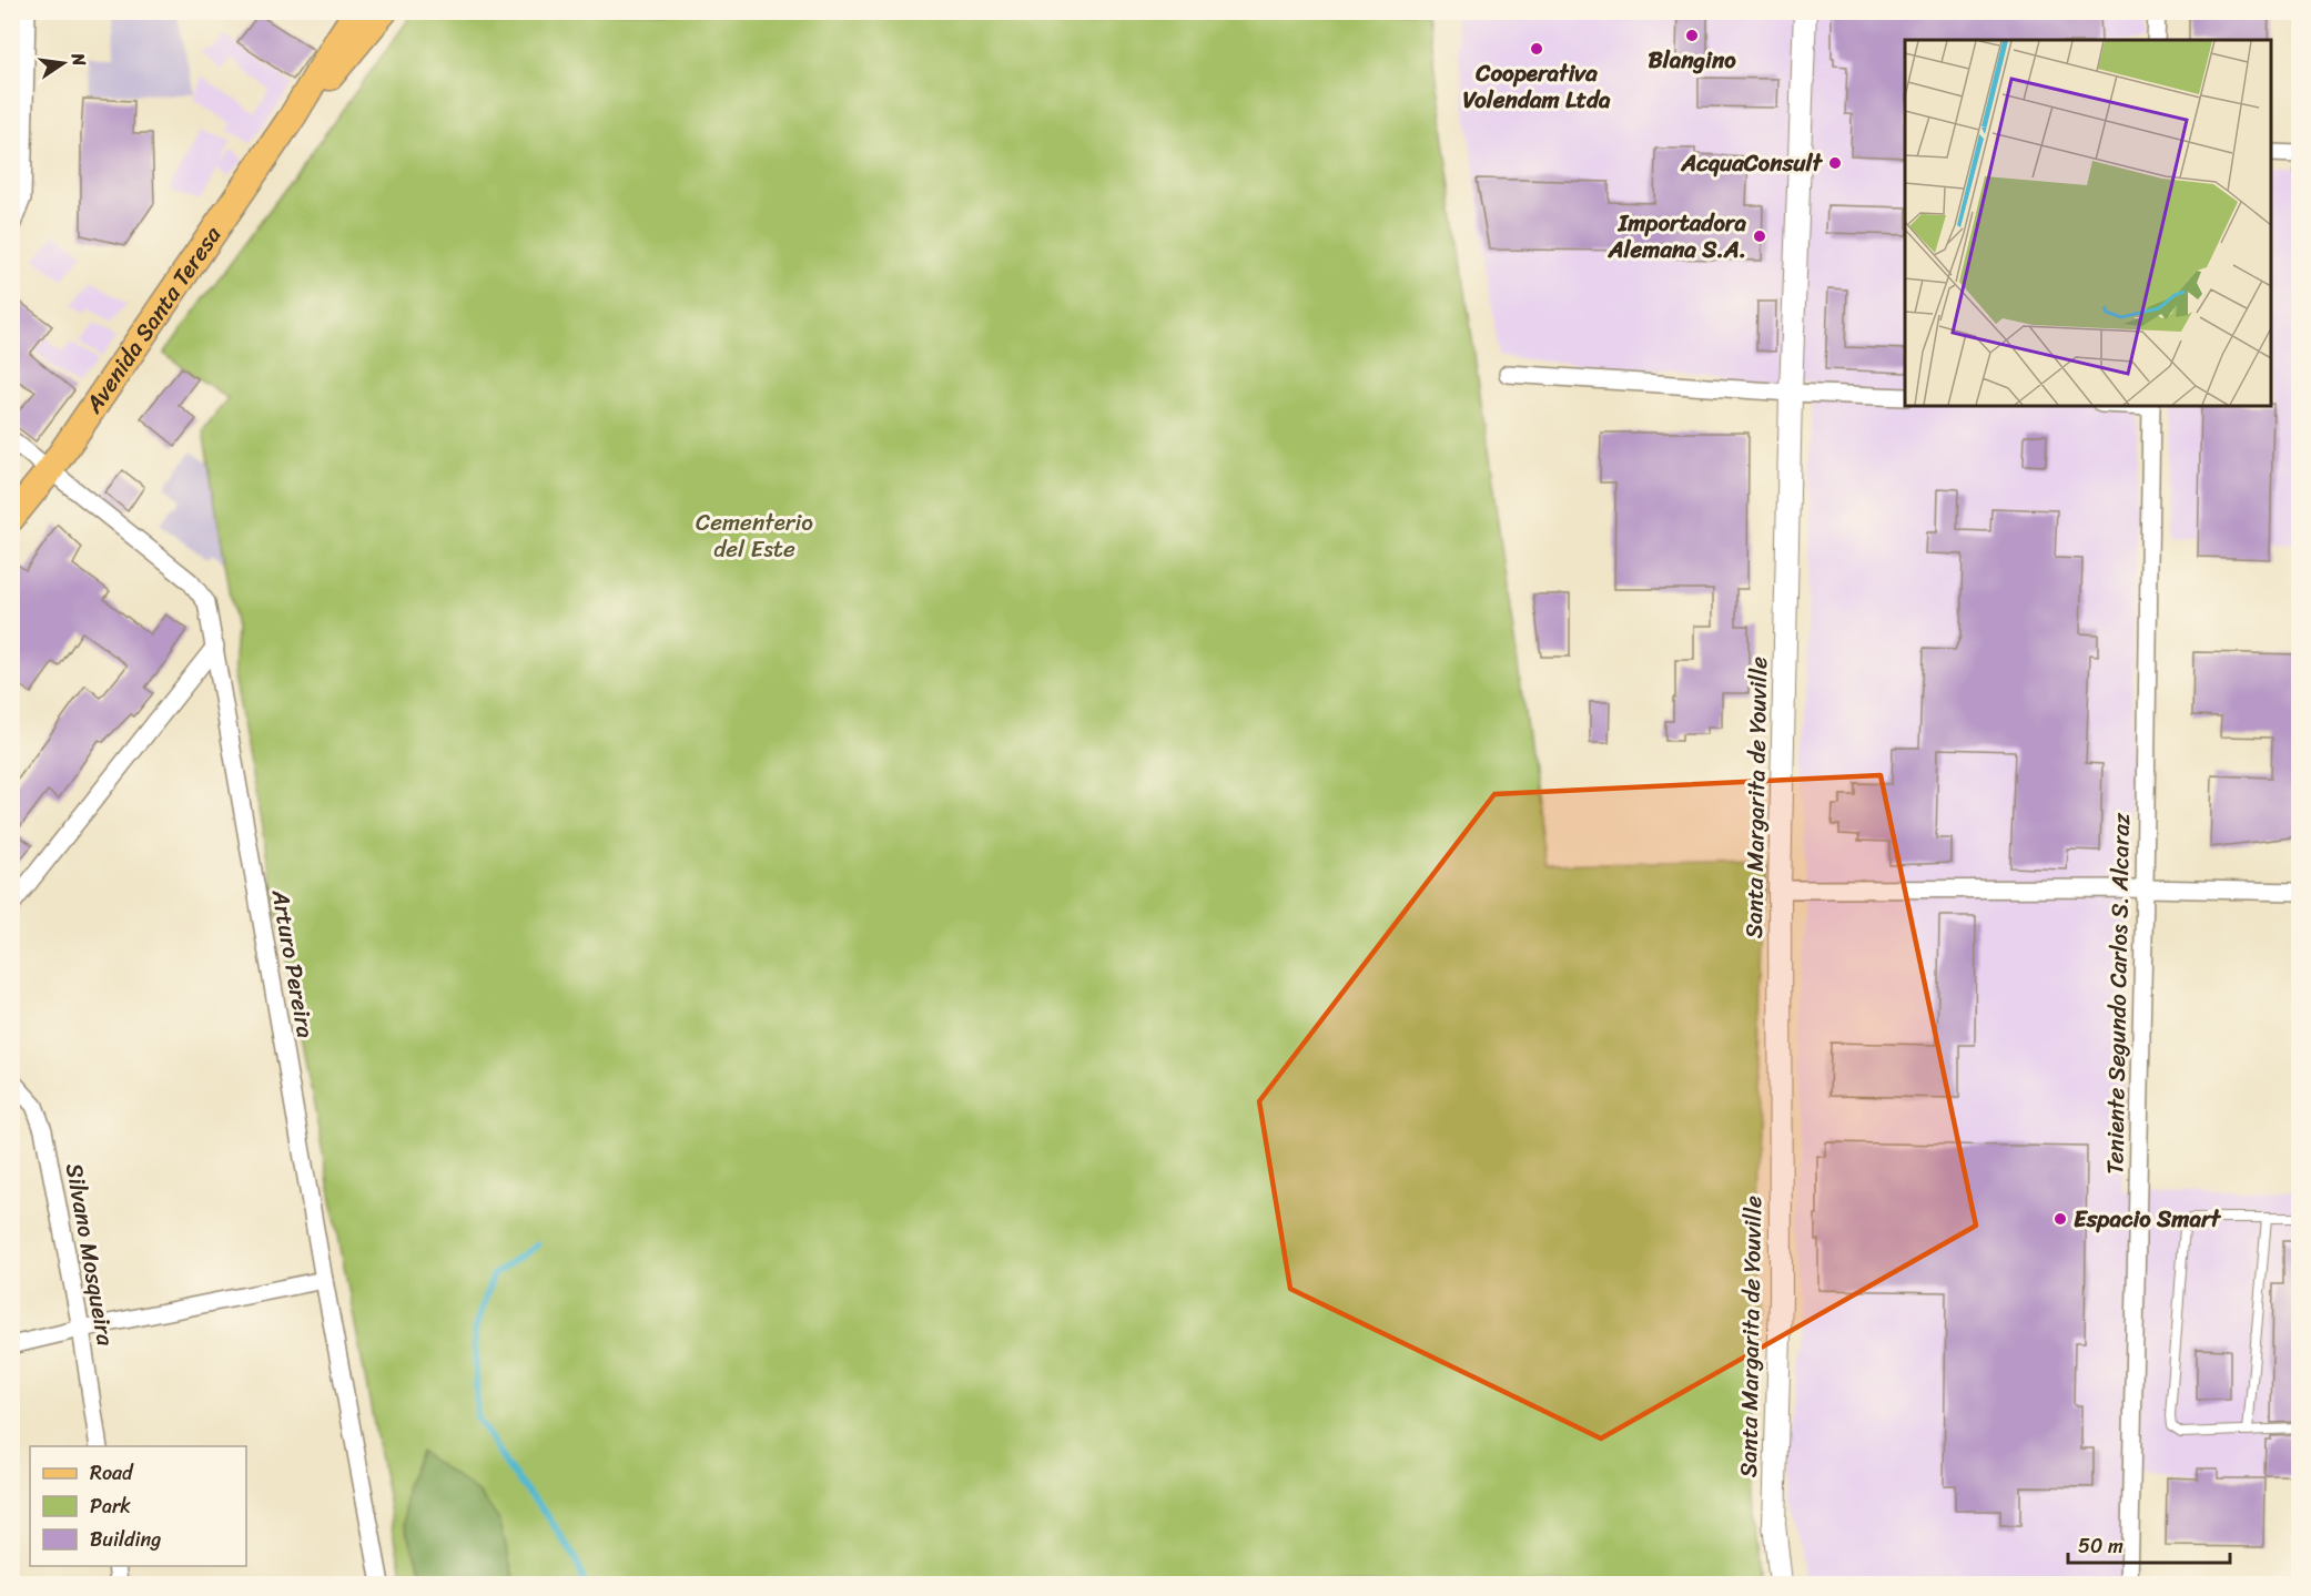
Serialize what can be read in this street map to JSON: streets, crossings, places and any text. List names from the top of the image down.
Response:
{
  "streets": {
    "main road": ["Avenida Santa Teresa"],
    "street": [
      "Santa Margarita de Youville",
      "Arturo Pereira",
      "Teniente Segundo Carlos S. Alcaraz",
      "Silvano Mosqueira"
    ]
  },
  "crossings": [
    ["Avenida Santa Teresa", "Arturo Pereira"]
  ],
  "parks": ["Cementerio del Este"],
  "places": [
    "Blangino",
    "Cooperativa Volendam Ltda",
    "AcquaConsult",
    "Importadora Alemana S.A.",
    "Espacio Smart"
  ],
  "legend": ["Road", "Park", "Building"],
  "scale_bar": "50 m",
  "north": "right"
}
